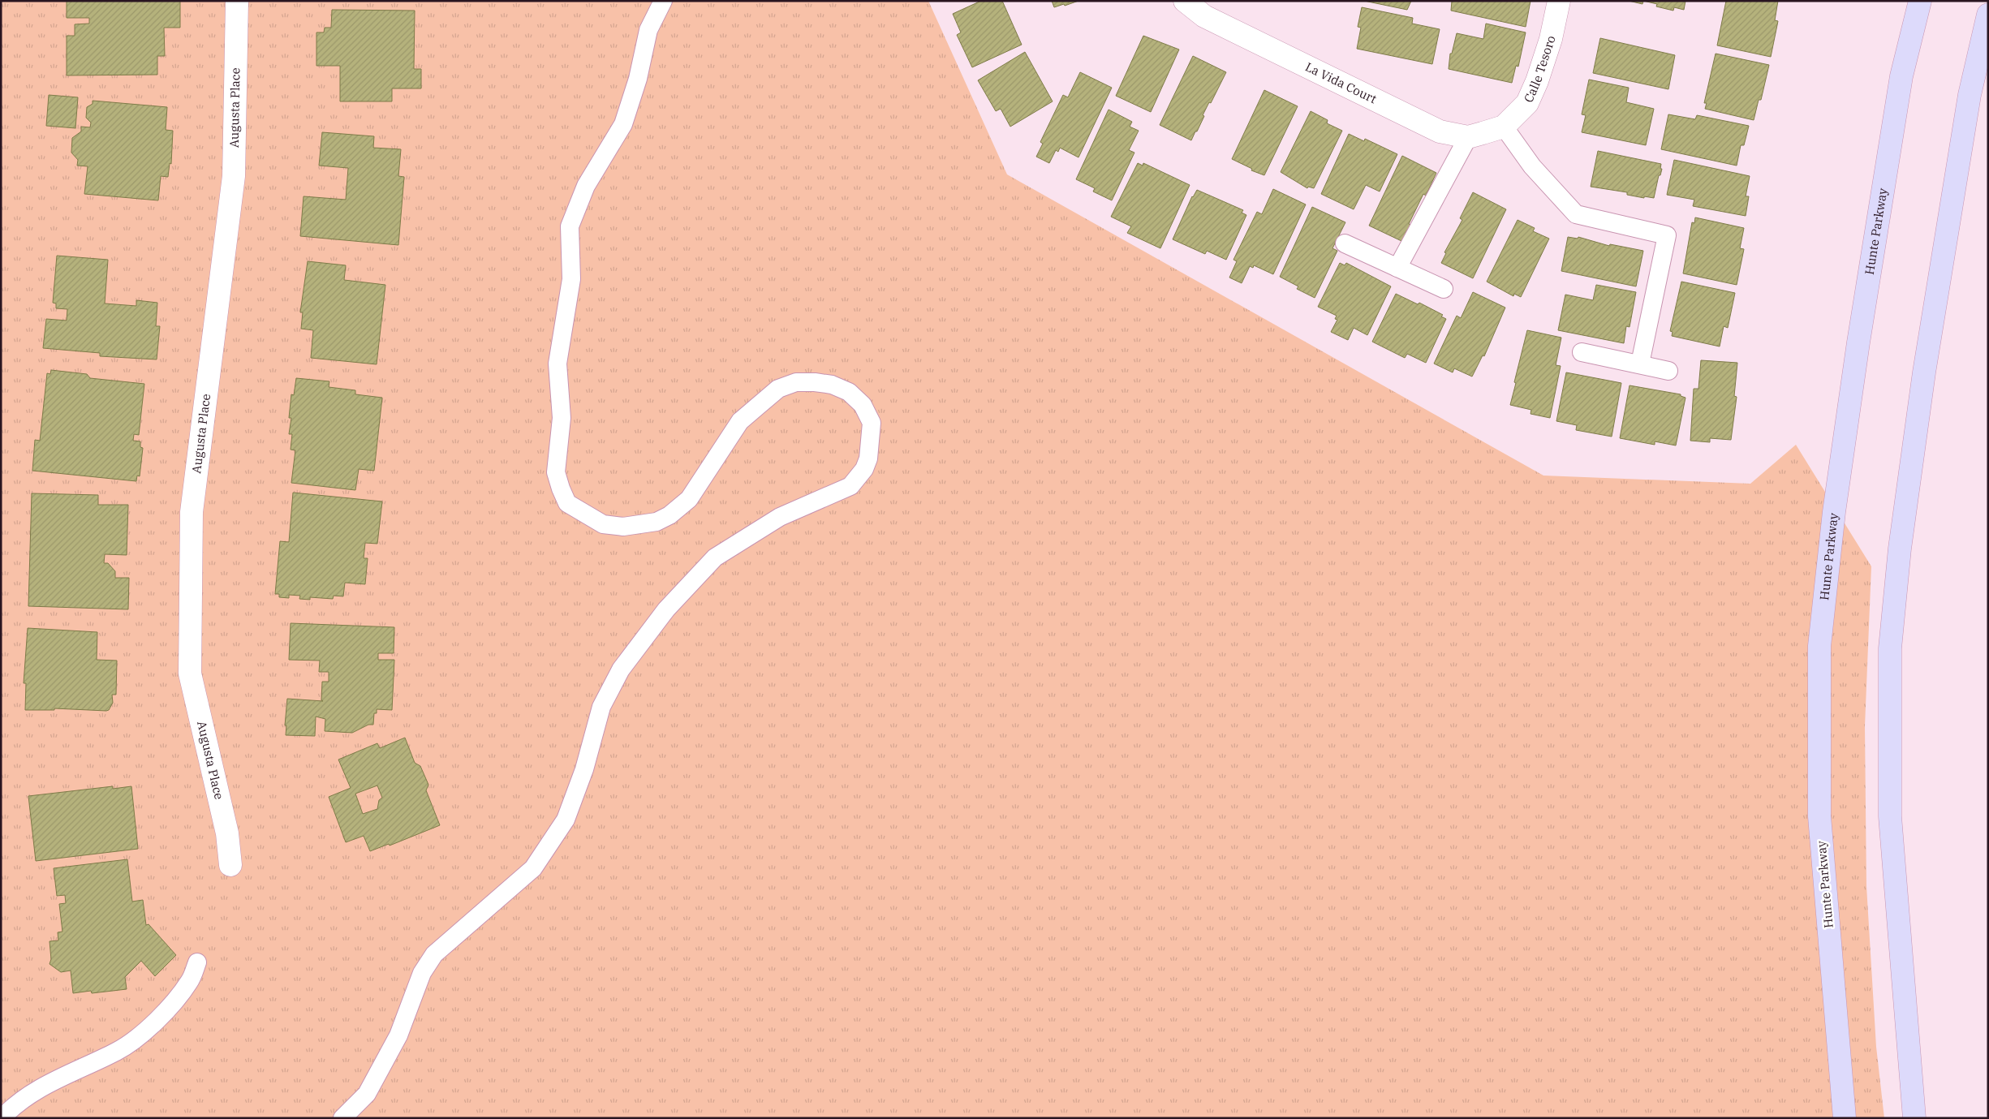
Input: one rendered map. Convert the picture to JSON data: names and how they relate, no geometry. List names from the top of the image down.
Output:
{
  "streets": {
    "main road": ["Hunte Parkway"],
    "street": ["Calle Tesoro", "La Vida Court", "Augusta Place"]
  },
  "crossings": [
    ["Calle Tesoro", "La Vida Court"]
  ]
}
